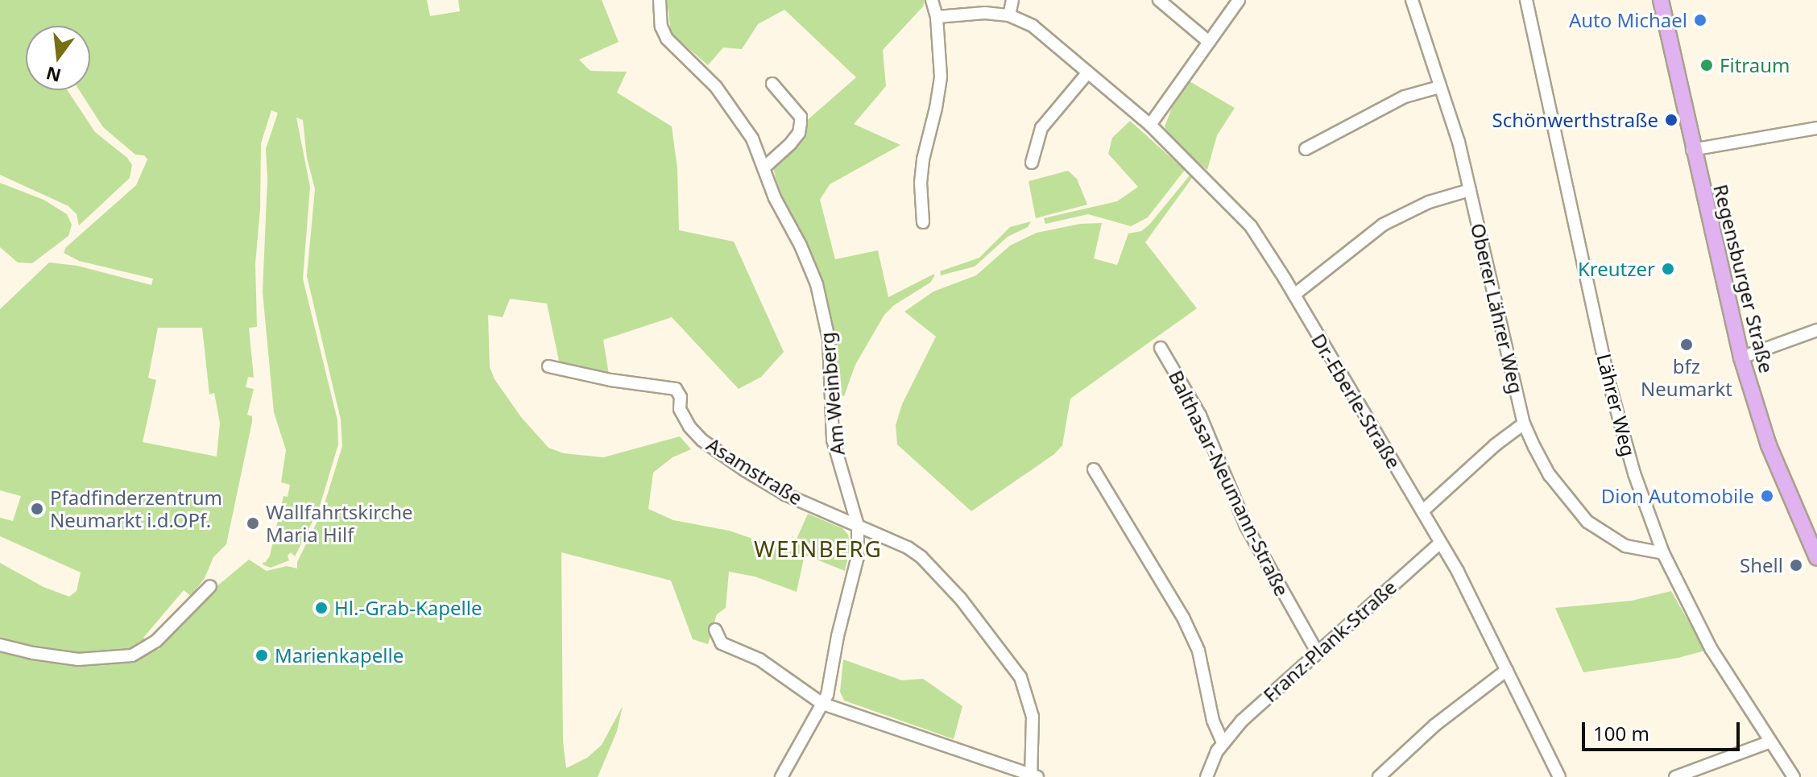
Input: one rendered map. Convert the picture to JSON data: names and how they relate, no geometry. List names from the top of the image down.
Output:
{
  "streets": {
    "main road": ["Regensburger Straße"],
    "street": [
      "Oberer Lährer Weg",
      "Am Weinberg",
      "Dr.-Eberle-Straße",
      "Lährer Weg",
      "Asamstraße",
      "Balthasar-Neumann-Straße",
      "Franz-Plank-Straße"
    ]
  },
  "crossings": [
    ["Oberer Lährer Weg", "Lährer Weg"],
    ["Am Weinberg", "Asamstraße"],
    ["Dr.-Eberle-Straße", "Franz-Plank-Straße"],
    ["Balthasar-Neumann-Straße", "Franz-Plank-Straße"]
  ],
  "districts": ["WEINBERG"],
  "places": [
    "Auto Michael",
    "Fitraum",
    "Schönwerthstraße",
    "Kreutzer",
    "bfz Neumarkt",
    "Dion Automobile",
    "Pfadfinderzentrum Neumarkt i.d.OPf.",
    "Wallfahrtskirche Maria Hilf",
    "Shell",
    "Hl.-Grab-Kapelle",
    "Marienkapelle"
  ],
  "scale_bar": "100 m",
  "north": "bottom"
}
